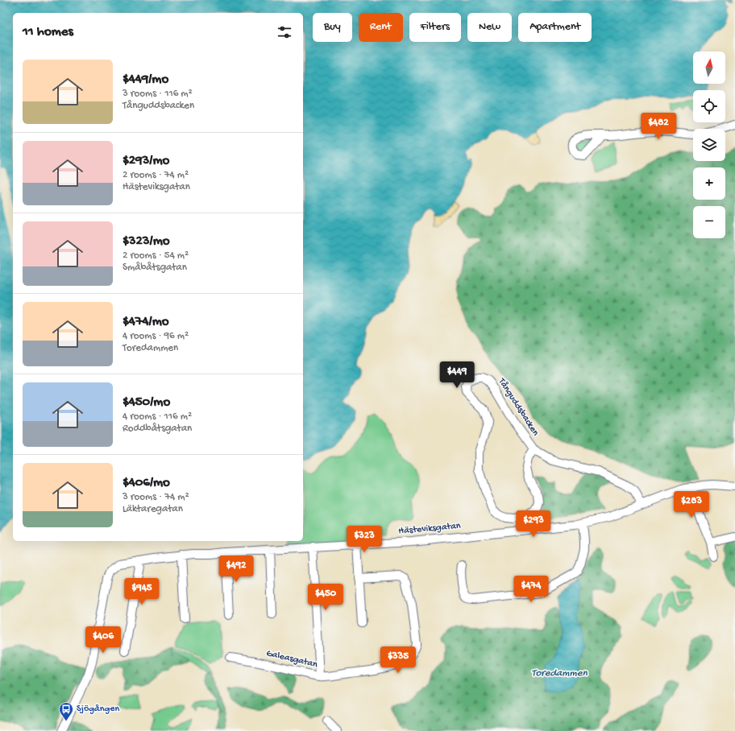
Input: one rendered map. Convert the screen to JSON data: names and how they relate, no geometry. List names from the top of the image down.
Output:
{
  "streets": {
    "street": ["Tånguddsbacken", "Hästeviksgatan", "Galeasgatan"]
  },
  "crossings": [
    ["Tånguddsbacken", "Hästeviksgatan"]
  ],
  "water": ["Toredammen"],
  "places": {
    "bus stop": ["Sjögången"]
  },
  "north": "top",
  "page": {
    "chip": [
      "Buy",
      "Rent",
      "Filters",
      "New",
      "Apartment"
    ],
    "heading": "11 homes",
    "map_buttons": ["+", "−"],
    "list": [
      {
        "name": "$449/mo",
        "note": "3 rooms · 116 m² · Tånguddsbacken"
      },
      {
        "name": "$293/mo",
        "note": "2 rooms · 74 m² · Hästeviksgatan"
      },
      {
        "name": "$323/mo",
        "note": "2 rooms · 54 m² · Småbåtsgatan"
      },
      {
        "name": "$474/mo",
        "note": "4 rooms · 96 m² · Toredammen"
      },
      {
        "name": "$450/mo",
        "note": "4 rooms · 116 m² · Roddbåtsgatan"
      },
      {
        "name": "$406/mo",
        "note": "3 rooms · 74 m² · Läktaregatan"
      }
    ],
    "price": [
      "$482",
      "$449",
      "$283",
      "$293",
      "$323",
      "$492",
      "$474",
      "$945",
      "$450",
      "$406",
      "$335"
    ]
  }
}
